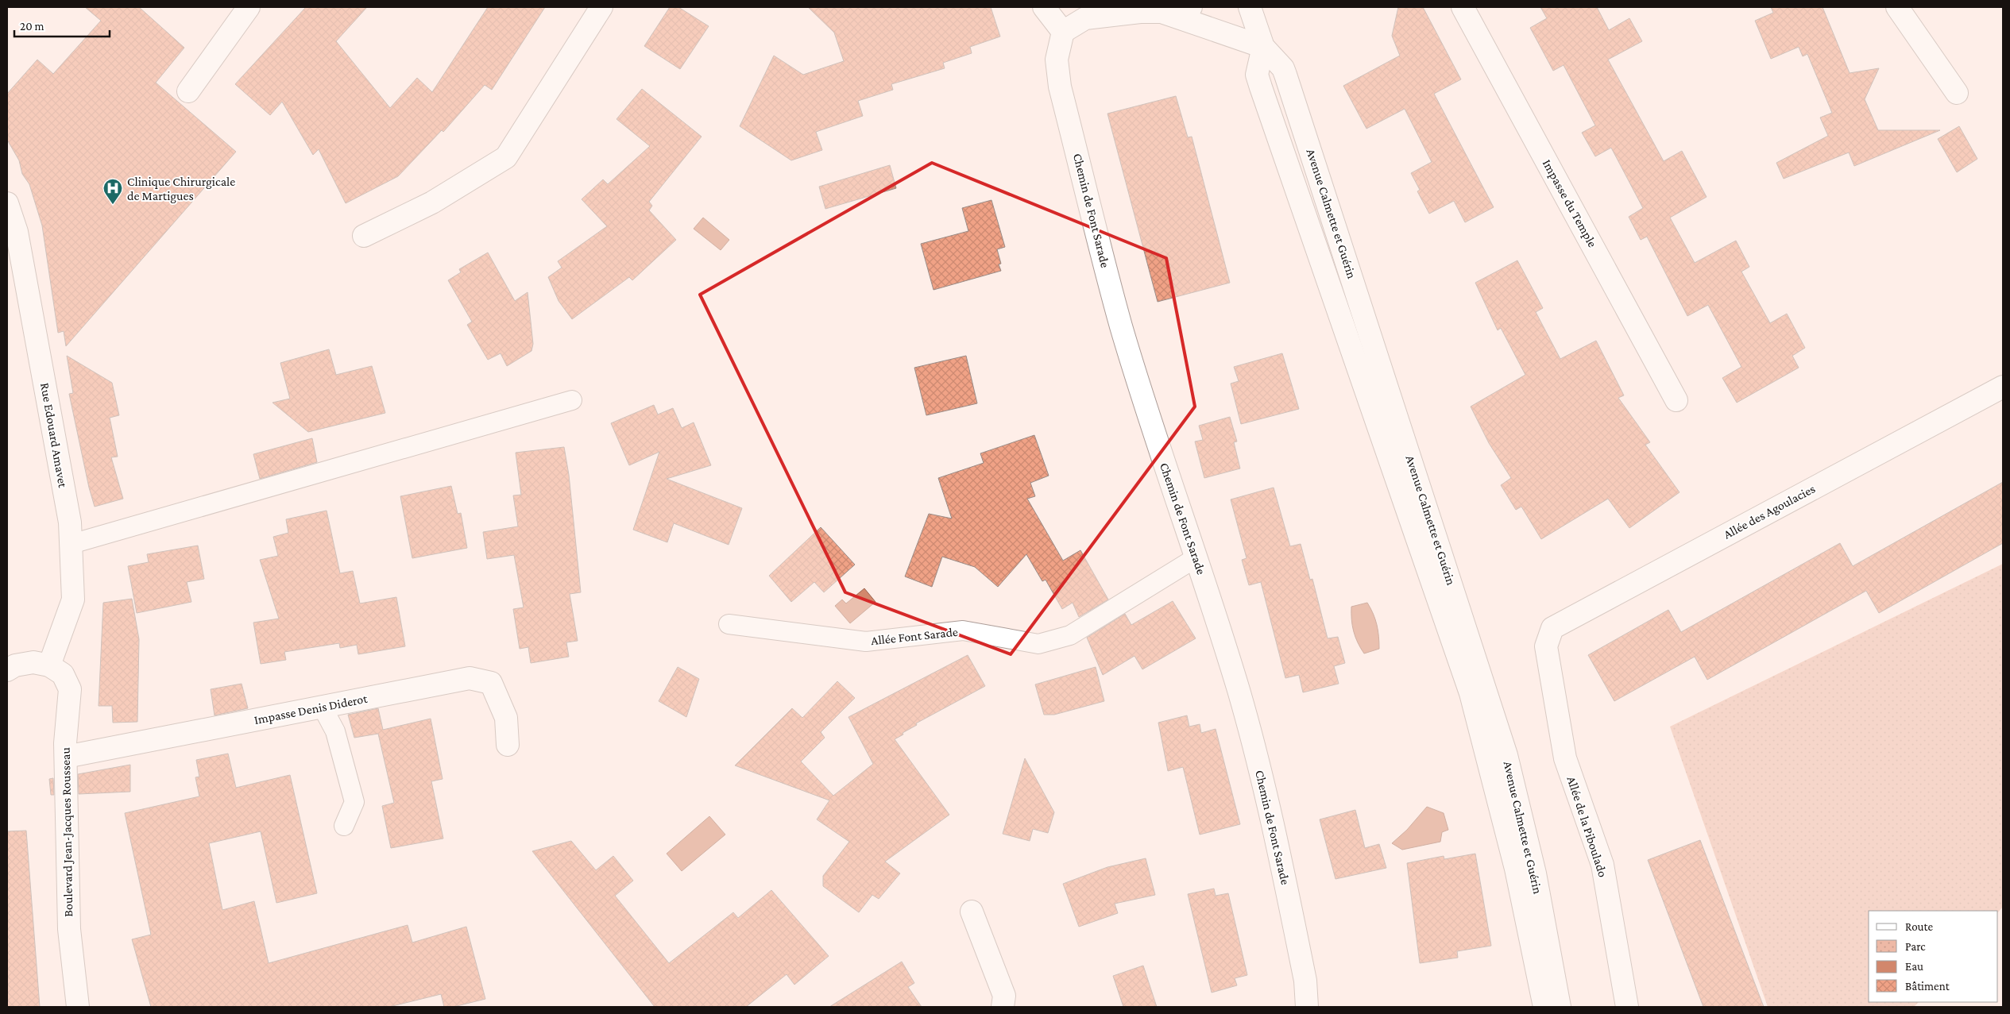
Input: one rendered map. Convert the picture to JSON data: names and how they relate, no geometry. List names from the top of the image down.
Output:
{
  "streets": {
    "street": [
      "Impasse du Temple",
      "Chemin de Font Sarade",
      "Avenue Calmette et Guérin",
      "Rue Edouard Amavet",
      "Allée des Agoulacies",
      "Impasse Denis Diderot",
      "Allée de la Piboulado",
      "Boulevard Jean-Jacques Rousseau"
    ],
    "lane": ["Allée Font Sarade"]
  },
  "crossings": [
    ["Chemin de Font Sarade", "Allée Font Sarade"],
    ["Rue Edouard Amavet", "Boulevard Jean-Jacques Rousseau"],
    ["Allée des Agoulacies", "Allée de la Piboulado"],
    ["Impasse Denis Diderot", "Boulevard Jean-Jacques Rousseau"]
  ],
  "places": {
    "hospital": ["Clinique Chirurgicale de Martigues"]
  },
  "legend": [
    "Route",
    "Parc",
    "Eau",
    "Bâtiment"
  ],
  "scale_bar": "20 m"
}
